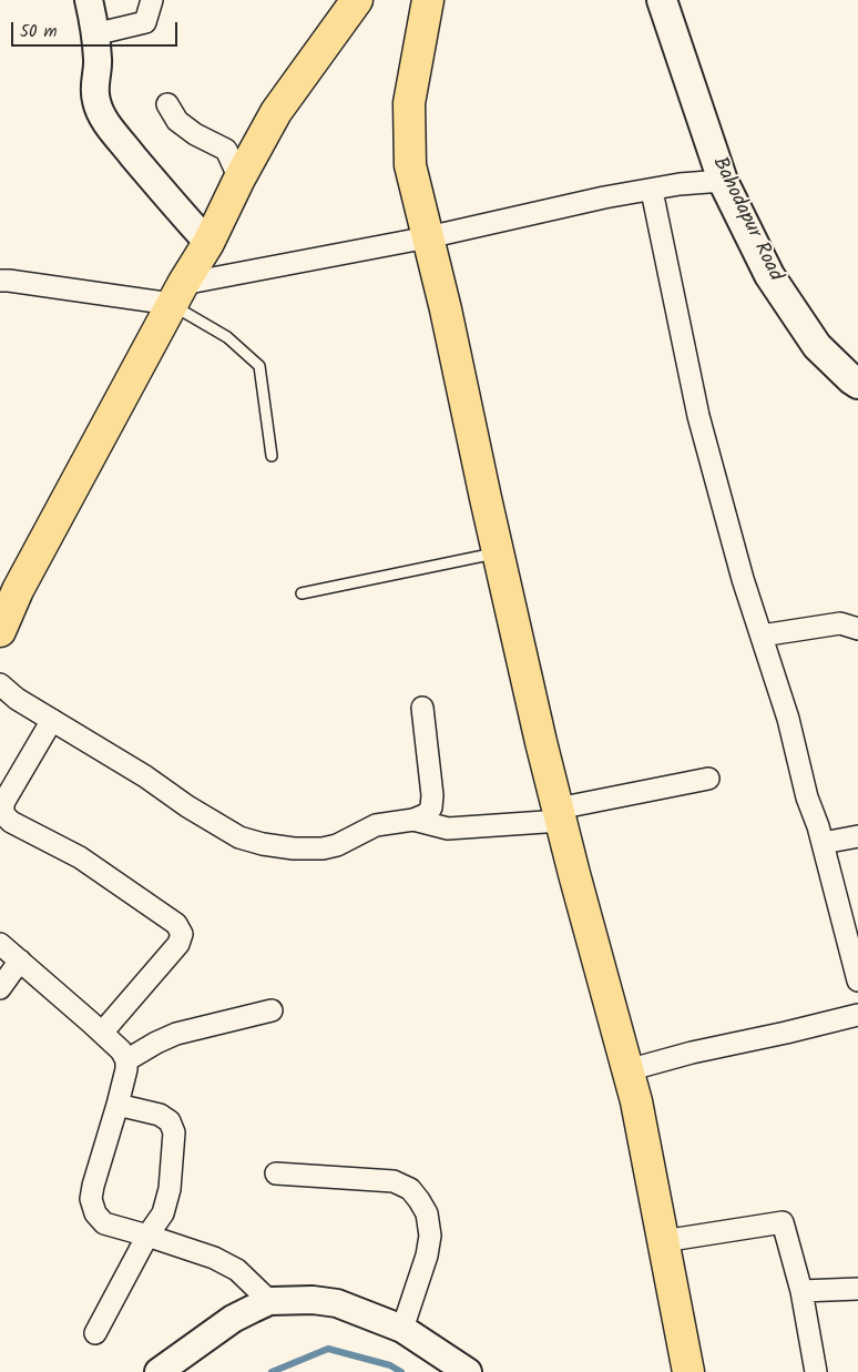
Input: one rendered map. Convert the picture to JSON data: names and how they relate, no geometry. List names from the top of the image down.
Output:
{
  "streets": {
    "main road": ["Bahodapur Road"]
  },
  "scale_bar": "50 m"
}
